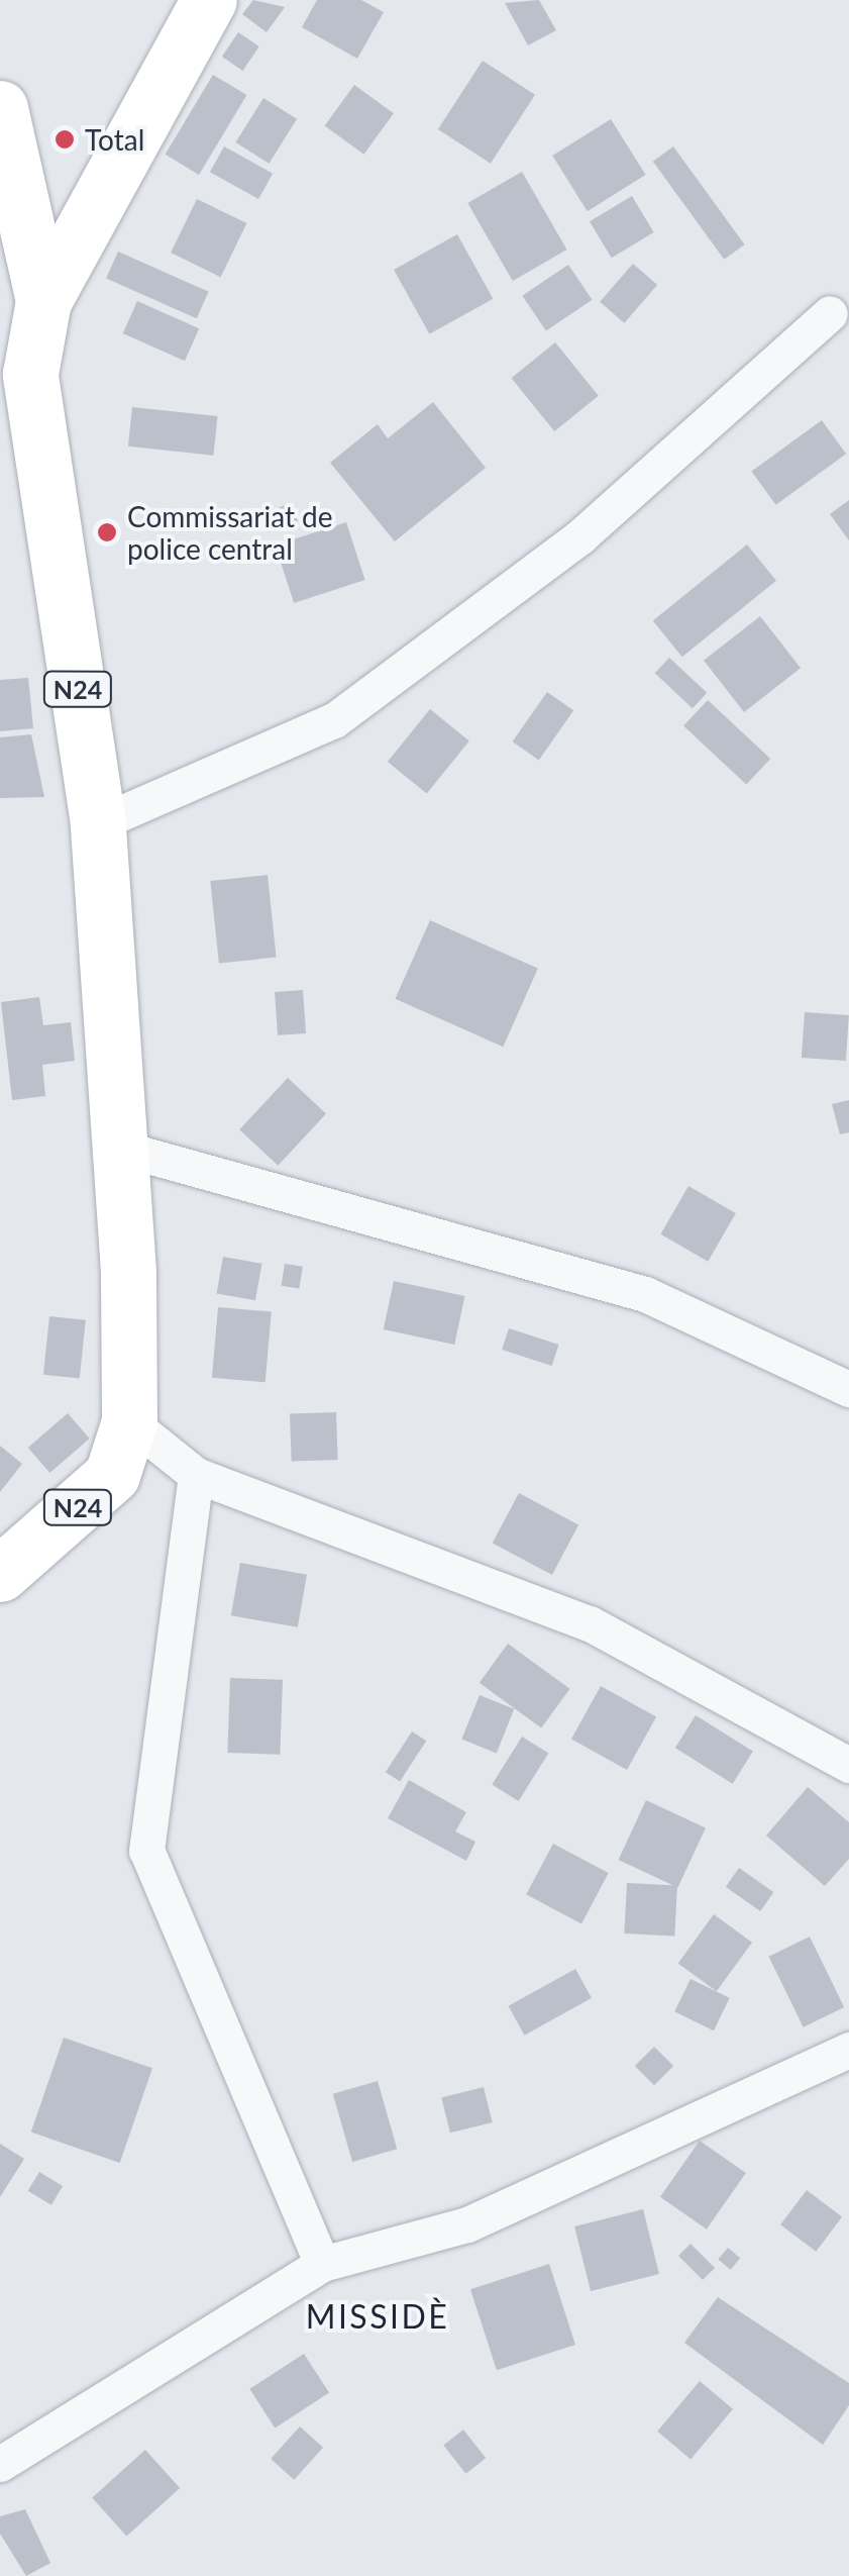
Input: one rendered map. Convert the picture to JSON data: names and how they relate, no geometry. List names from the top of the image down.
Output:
{
  "streets": {
    "main road": ["N24"]
  },
  "districts": ["MISSIDÈ"],
  "places": ["Total", "Commissariat de police central"]
}
